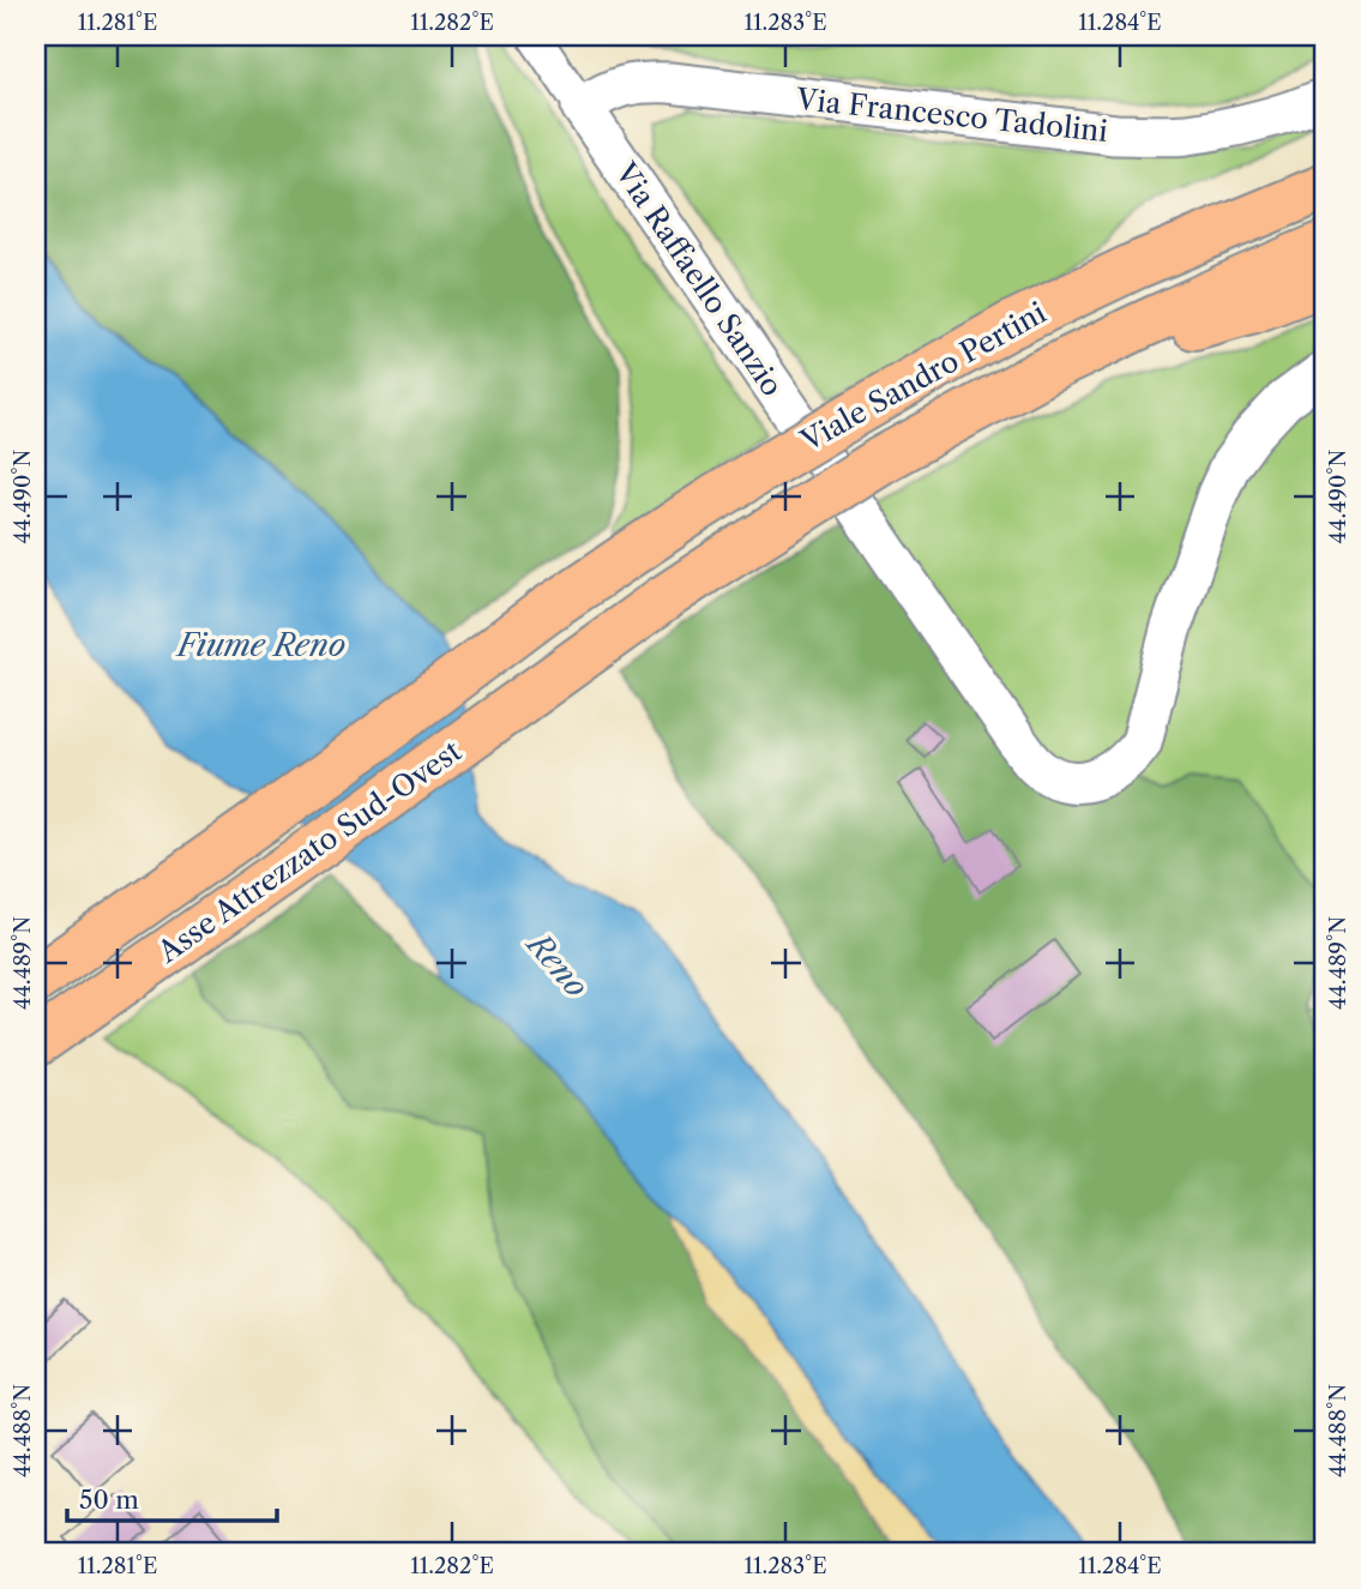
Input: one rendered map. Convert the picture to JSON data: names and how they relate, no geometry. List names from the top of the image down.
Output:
{
  "streets": {
    "highway": ["Viale Sandro Pertini", "Asse Attrezzato Sud-Ovest"],
    "street": ["Via Francesco Tadolini", "Via Raffaello Sanzio"]
  },
  "crossings": [
    ["Via Francesco Tadolini", "Via Raffaello Sanzio"],
    ["Viale Sandro Pertini", "Asse Attrezzato Sud-Ovest"]
  ],
  "water": ["Fiume Reno", "Reno"],
  "scale_bar": "50 m",
  "coordinates": [
    "11.281°E",
    "11.282°E",
    "11.283°E",
    "11.284°E",
    "44.490°N",
    "44.489°N",
    "44.488°N"
  ]
}
